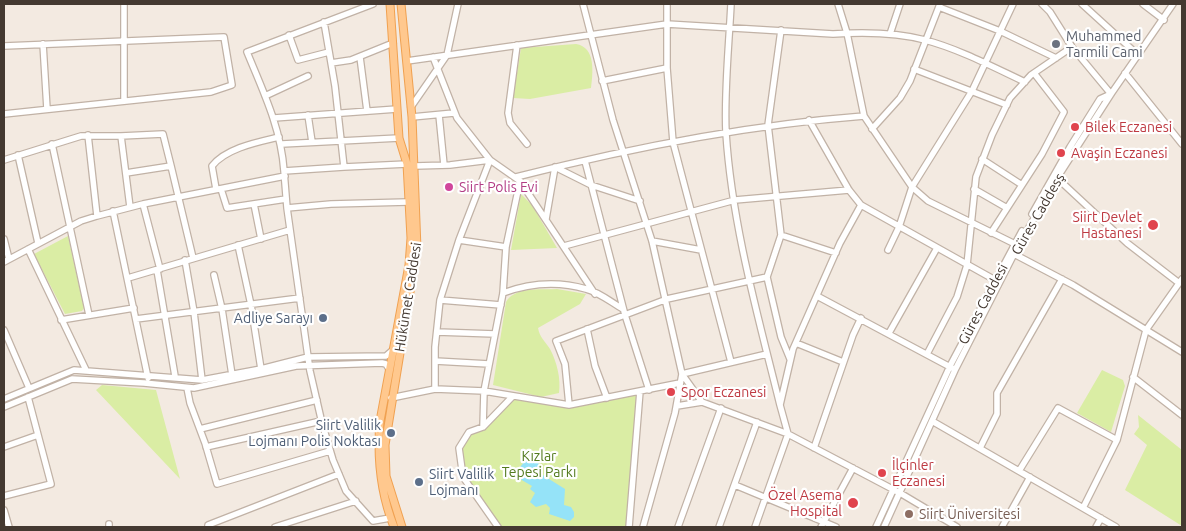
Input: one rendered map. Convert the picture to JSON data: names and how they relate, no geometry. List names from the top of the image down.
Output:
{
  "streets": {
    "main road": ["Hükümet Caddesi"],
    "street": ["Güres Caddesş", "Güres Caddesi"]
  },
  "crossings": [
    ["Güres Caddesş", "Güres Caddesi"]
  ],
  "parks": ["Kızlar Tepesi Parkı"],
  "places": [
    "Muhammed Tarmili Cami",
    "Bilek Eczanesi",
    "Avaşin Eczanesi",
    "Siirt Polis Evi",
    "Siirt Devlet Hastanesi",
    "Adliye Sarayı",
    "Spor Eczanesi",
    "Siirt Valilik Lojmanı Polis Noktası",
    "İlçinler Eczanesi",
    "Siirt Valilik Lojmanı",
    "Özel Asema Hospital",
    "Siirt Üniversitesi"
  ]
}
